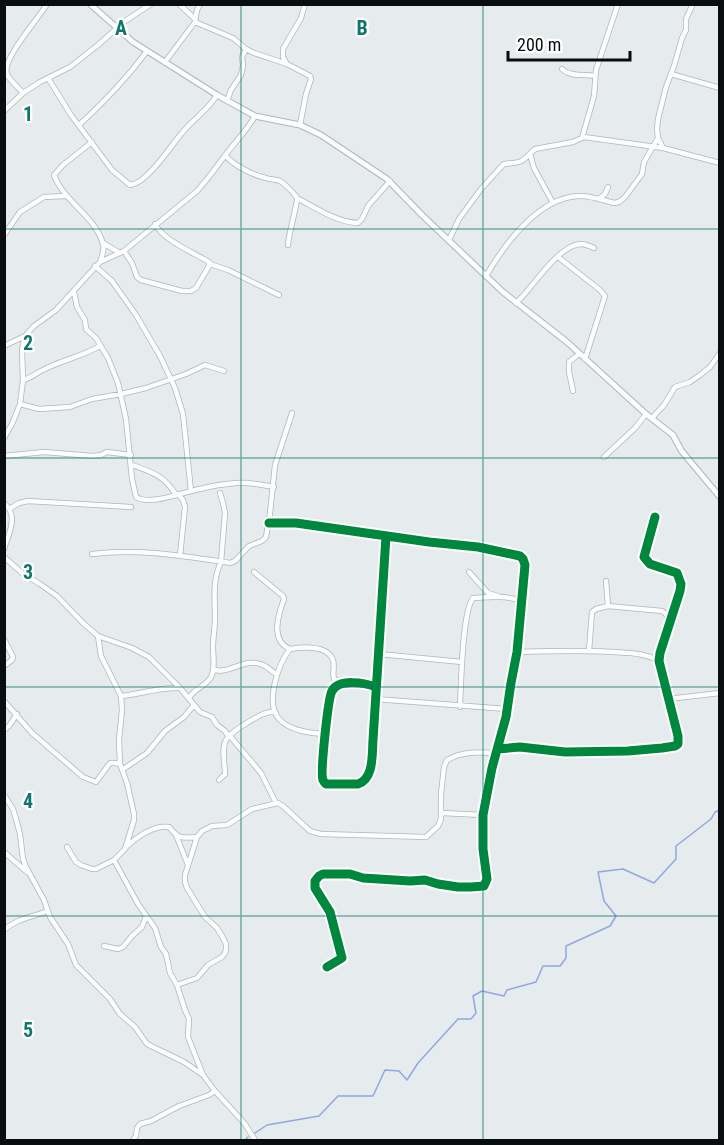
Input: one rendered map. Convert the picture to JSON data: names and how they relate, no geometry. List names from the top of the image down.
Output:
{
  "scale_bar": "200 m",
  "grid": {
    "columns": ["A", "B"],
    "rows": [
      "1",
      "2",
      "3",
      "4",
      "5"
    ]
  }
}
